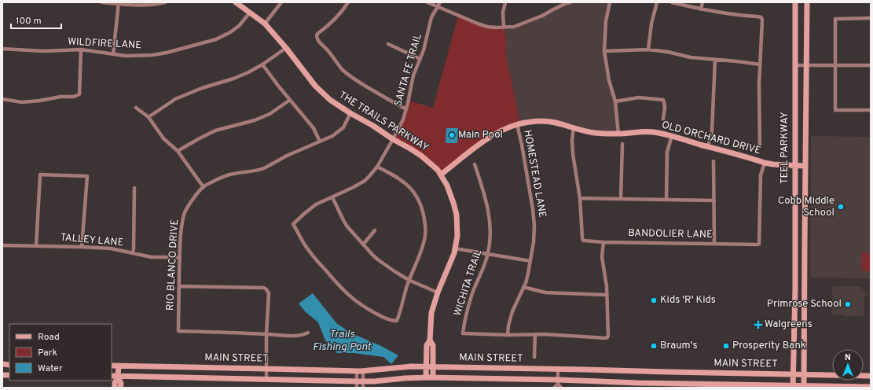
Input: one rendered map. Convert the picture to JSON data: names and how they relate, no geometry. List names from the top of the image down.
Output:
{
  "streets": {
    "main road": [
      "THE TRAILS PARKWAY",
      "OLD ORCHARD DRIVE",
      "TEEL PARKWAY",
      "MAIN STREET"
    ],
    "street": [
      "WILDFIRE LANE",
      "SANTA FE TRAIL",
      "HOMESTEAD LANE",
      "BANDOLIER LANE",
      "TALLEY LANE",
      "RIO BLANCO DRIVE",
      "WICHITA TRAIL"
    ]
  },
  "crossings": [
    ["WILDFIRE LANE", "THE TRAILS PARKWAY"],
    ["SANTA FE TRAIL", "THE TRAILS PARKWAY"],
    ["THE TRAILS PARKWAY", "OLD ORCHARD DRIVE"],
    ["THE TRAILS PARKWAY", "RIO BLANCO DRIVE"],
    ["THE TRAILS PARKWAY", "MAIN STREET"],
    ["OLD ORCHARD DRIVE", "TEEL PARKWAY"],
    ["OLD ORCHARD DRIVE", "HOMESTEAD LANE"],
    ["OLD ORCHARD DRIVE", "BANDOLIER LANE"],
    ["TEEL PARKWAY", "MAIN STREET"],
    ["HOMESTEAD LANE", "WICHITA TRAIL"],
    ["TALLEY LANE", "RIO BLANCO DRIVE"]
  ],
  "water": ["Trails Fishing Pont"],
  "places": {
    "other": [
      "Main Pool",
      "Cobb Middle School",
      "Kids 'R' Kids",
      "Primrose School",
      "Braum's",
      "Prosperity Bank"
    ],
    "health": ["Walgreens"]
  },
  "legend": ["Road", "Park", "Water"],
  "scale_bar": "100 m",
  "north": "top"
}
